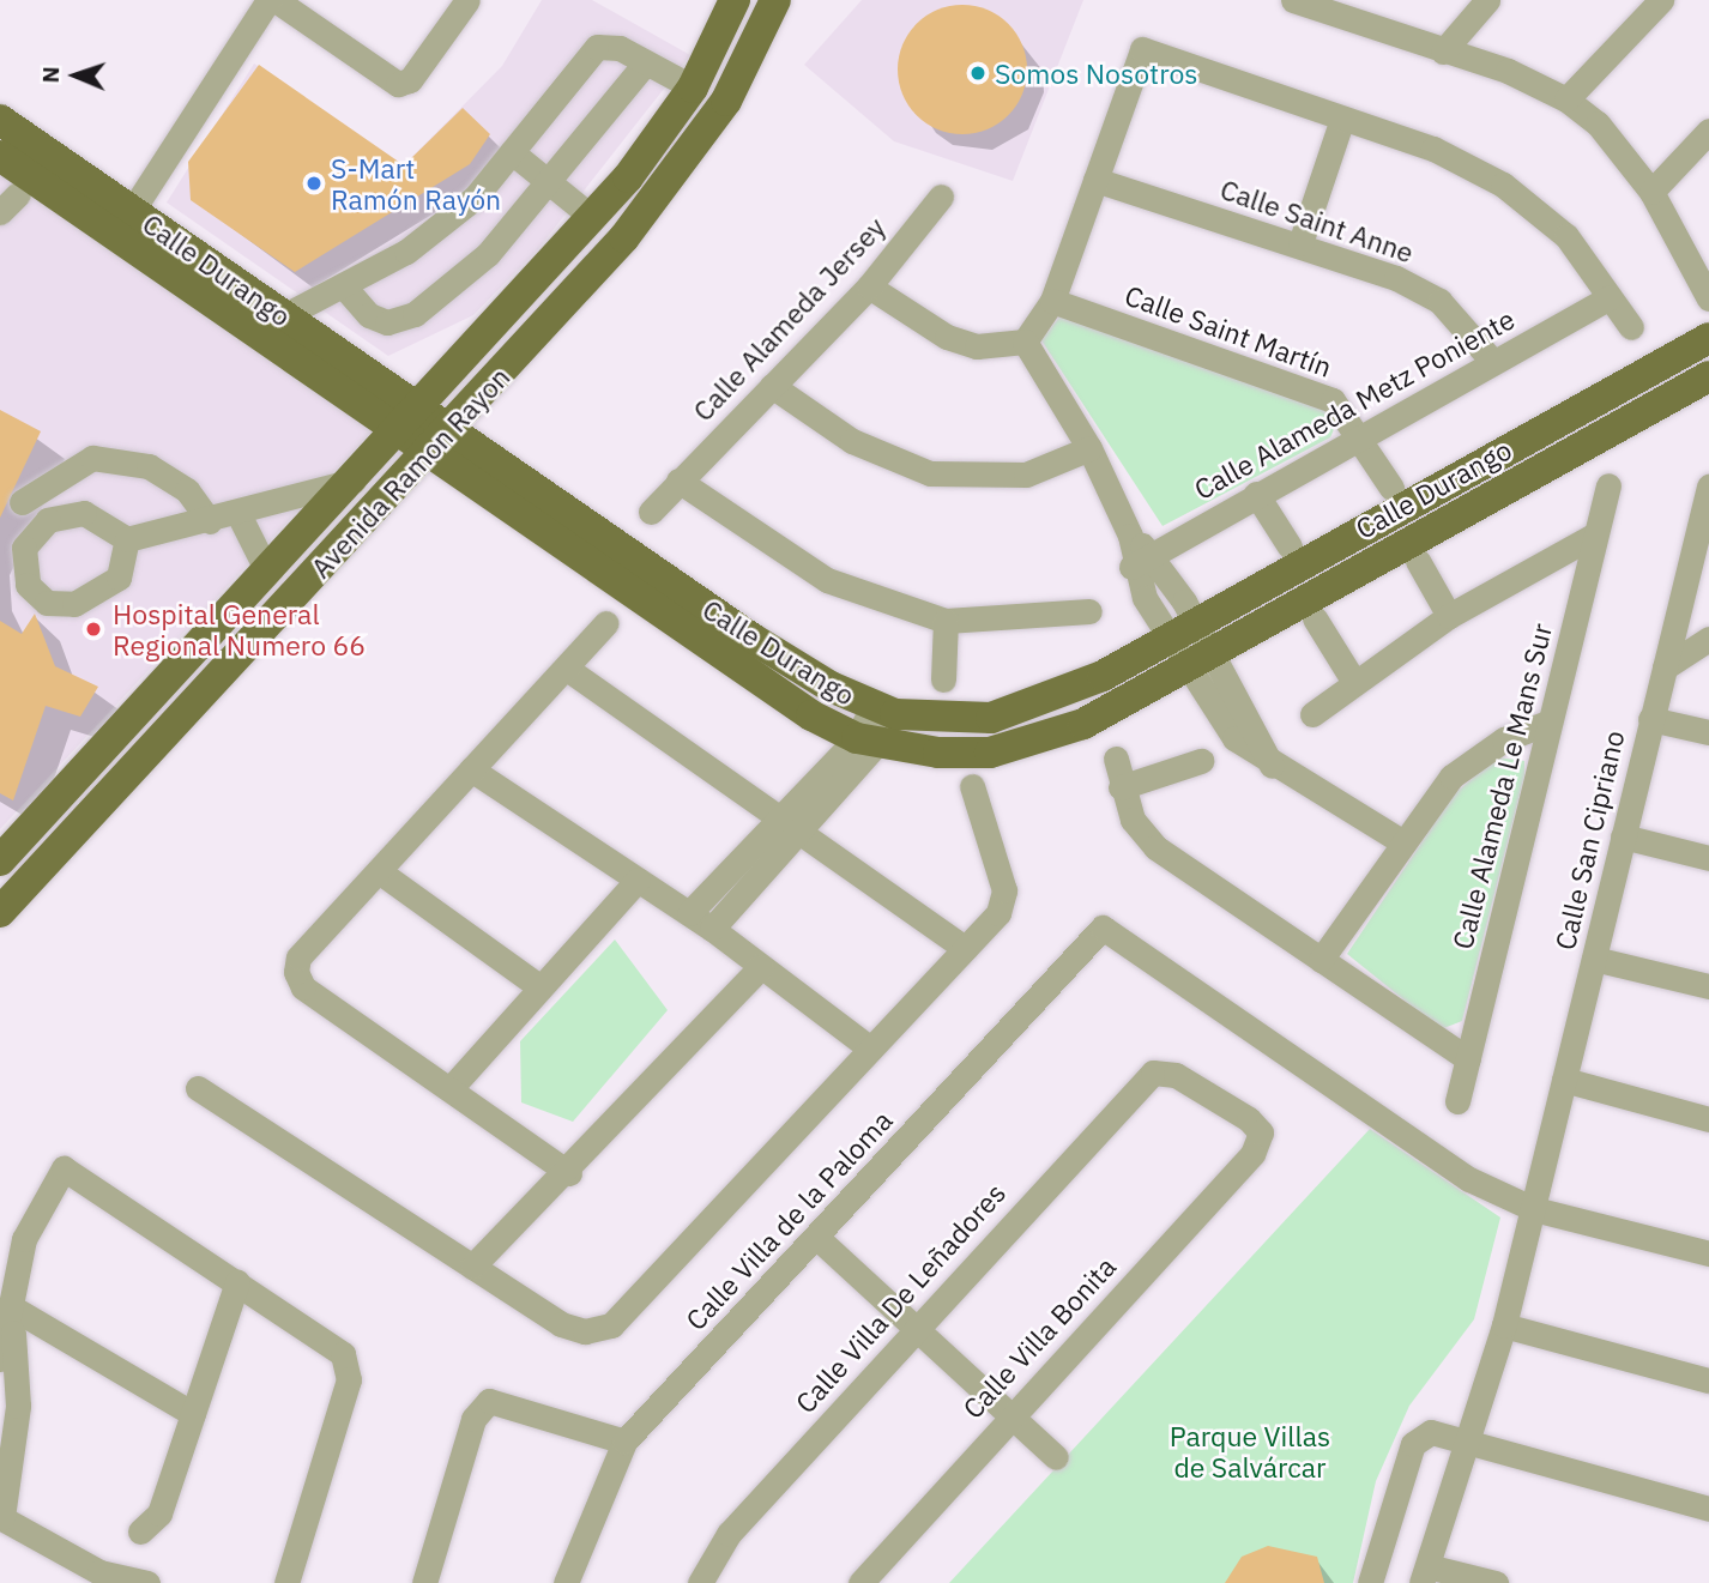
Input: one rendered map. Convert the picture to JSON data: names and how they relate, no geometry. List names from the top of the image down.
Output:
{
  "streets": {
    "main road": ["Calle Durango", "Avenida Ramon Rayon"],
    "street": [
      "Calle Saint Anne",
      "Calle Alameda Jersey",
      "Calle Saint Martín",
      "Calle Alameda Metz Poniente",
      "Calle Alameda Le Mans Sur",
      "Calle San Cipriano",
      "Calle Villa de la Paloma",
      "Calle Villa De Leñadores",
      "Calle Villa Bonita"
    ]
  },
  "crossings": [
    ["Calle Saint Anne", "Calle Alameda Metz Poniente"],
    ["Calle Durango", "Avenida Ramon Rayon"],
    ["Calle Saint Martín", "Calle Alameda Metz Poniente"],
    ["Calle San Cipriano", "Calle Villa de la Paloma"],
    ["Calle Villa De Leñadores", "Calle Villa Bonita"]
  ],
  "parks": ["Parque Villas de Salvárcar"],
  "places": ["Somos Nosotros", "S-Mart Ramón Rayón", "Hospital General Regional Numero 66"],
  "north": "left"
}
